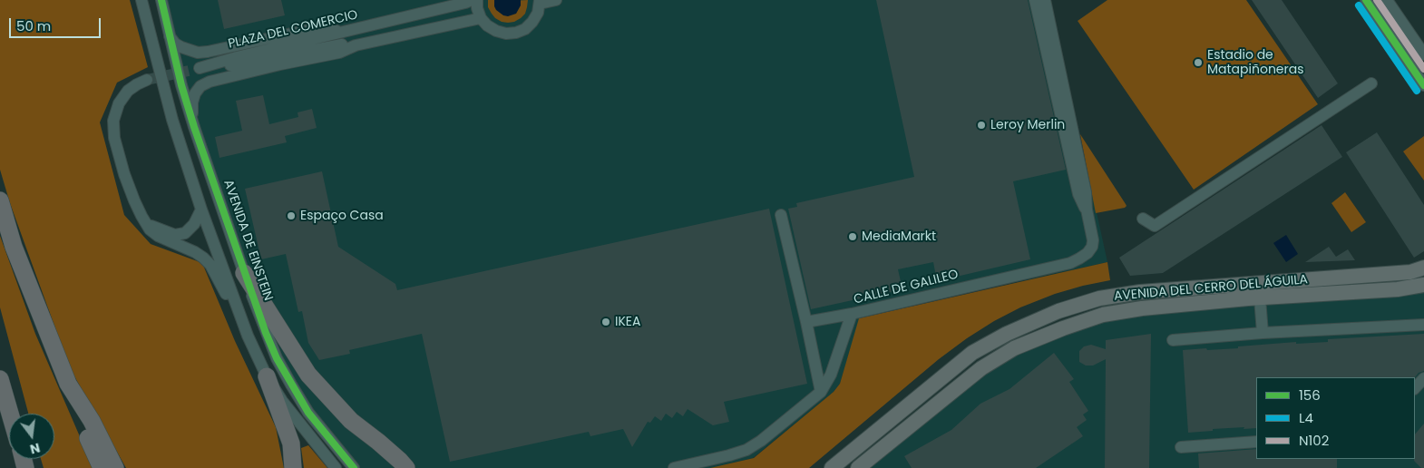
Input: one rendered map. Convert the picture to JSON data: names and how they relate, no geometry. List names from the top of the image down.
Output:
{
  "streets": {
    "main road": ["AVENIDA DEL CERRO DEL ÁGUILA"],
    "street": ["PLAZA DEL COMERCIO", "AVENIDA DE EINSTEIN", "CALLE DE GALILEO"]
  },
  "places": [
    "Estadio de Matapiñoneras",
    "Leroy Merlin",
    "Espaço Casa",
    "MediaMarkt",
    "IKEA"
  ],
  "lines": ["transit line 156", "transit line N102", "transit line L4"],
  "legend": ["156", "L4", "N102"],
  "scale_bar": "50 m",
  "north": "bottom"
}
